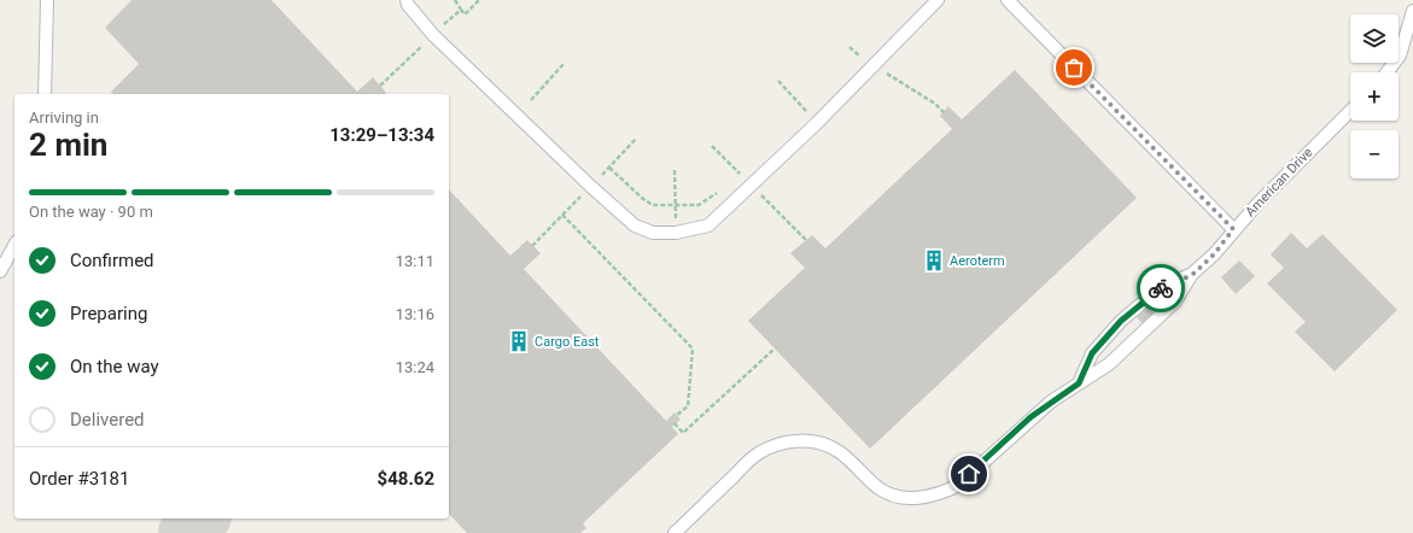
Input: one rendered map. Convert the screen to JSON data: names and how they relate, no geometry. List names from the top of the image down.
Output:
{
  "streets": {
    "lane": ["American Drive"]
  },
  "places": {
    "building": ["Aeroterm", "Cargo East"]
  },
  "page": {
    "map_buttons": ["+", "−"],
    "heading": ["2 min", "Arriving in", "13:29–13:34"],
    "panel": ["Order #3181", "$48.62"],
    "bar": "On the way · 90 m",
    "list": [
      ["Confirmed", "13:11"],
      ["Preparing", "13:16"],
      ["On the way", "13:24"],
      "Delivered"
    ]
  }
}
